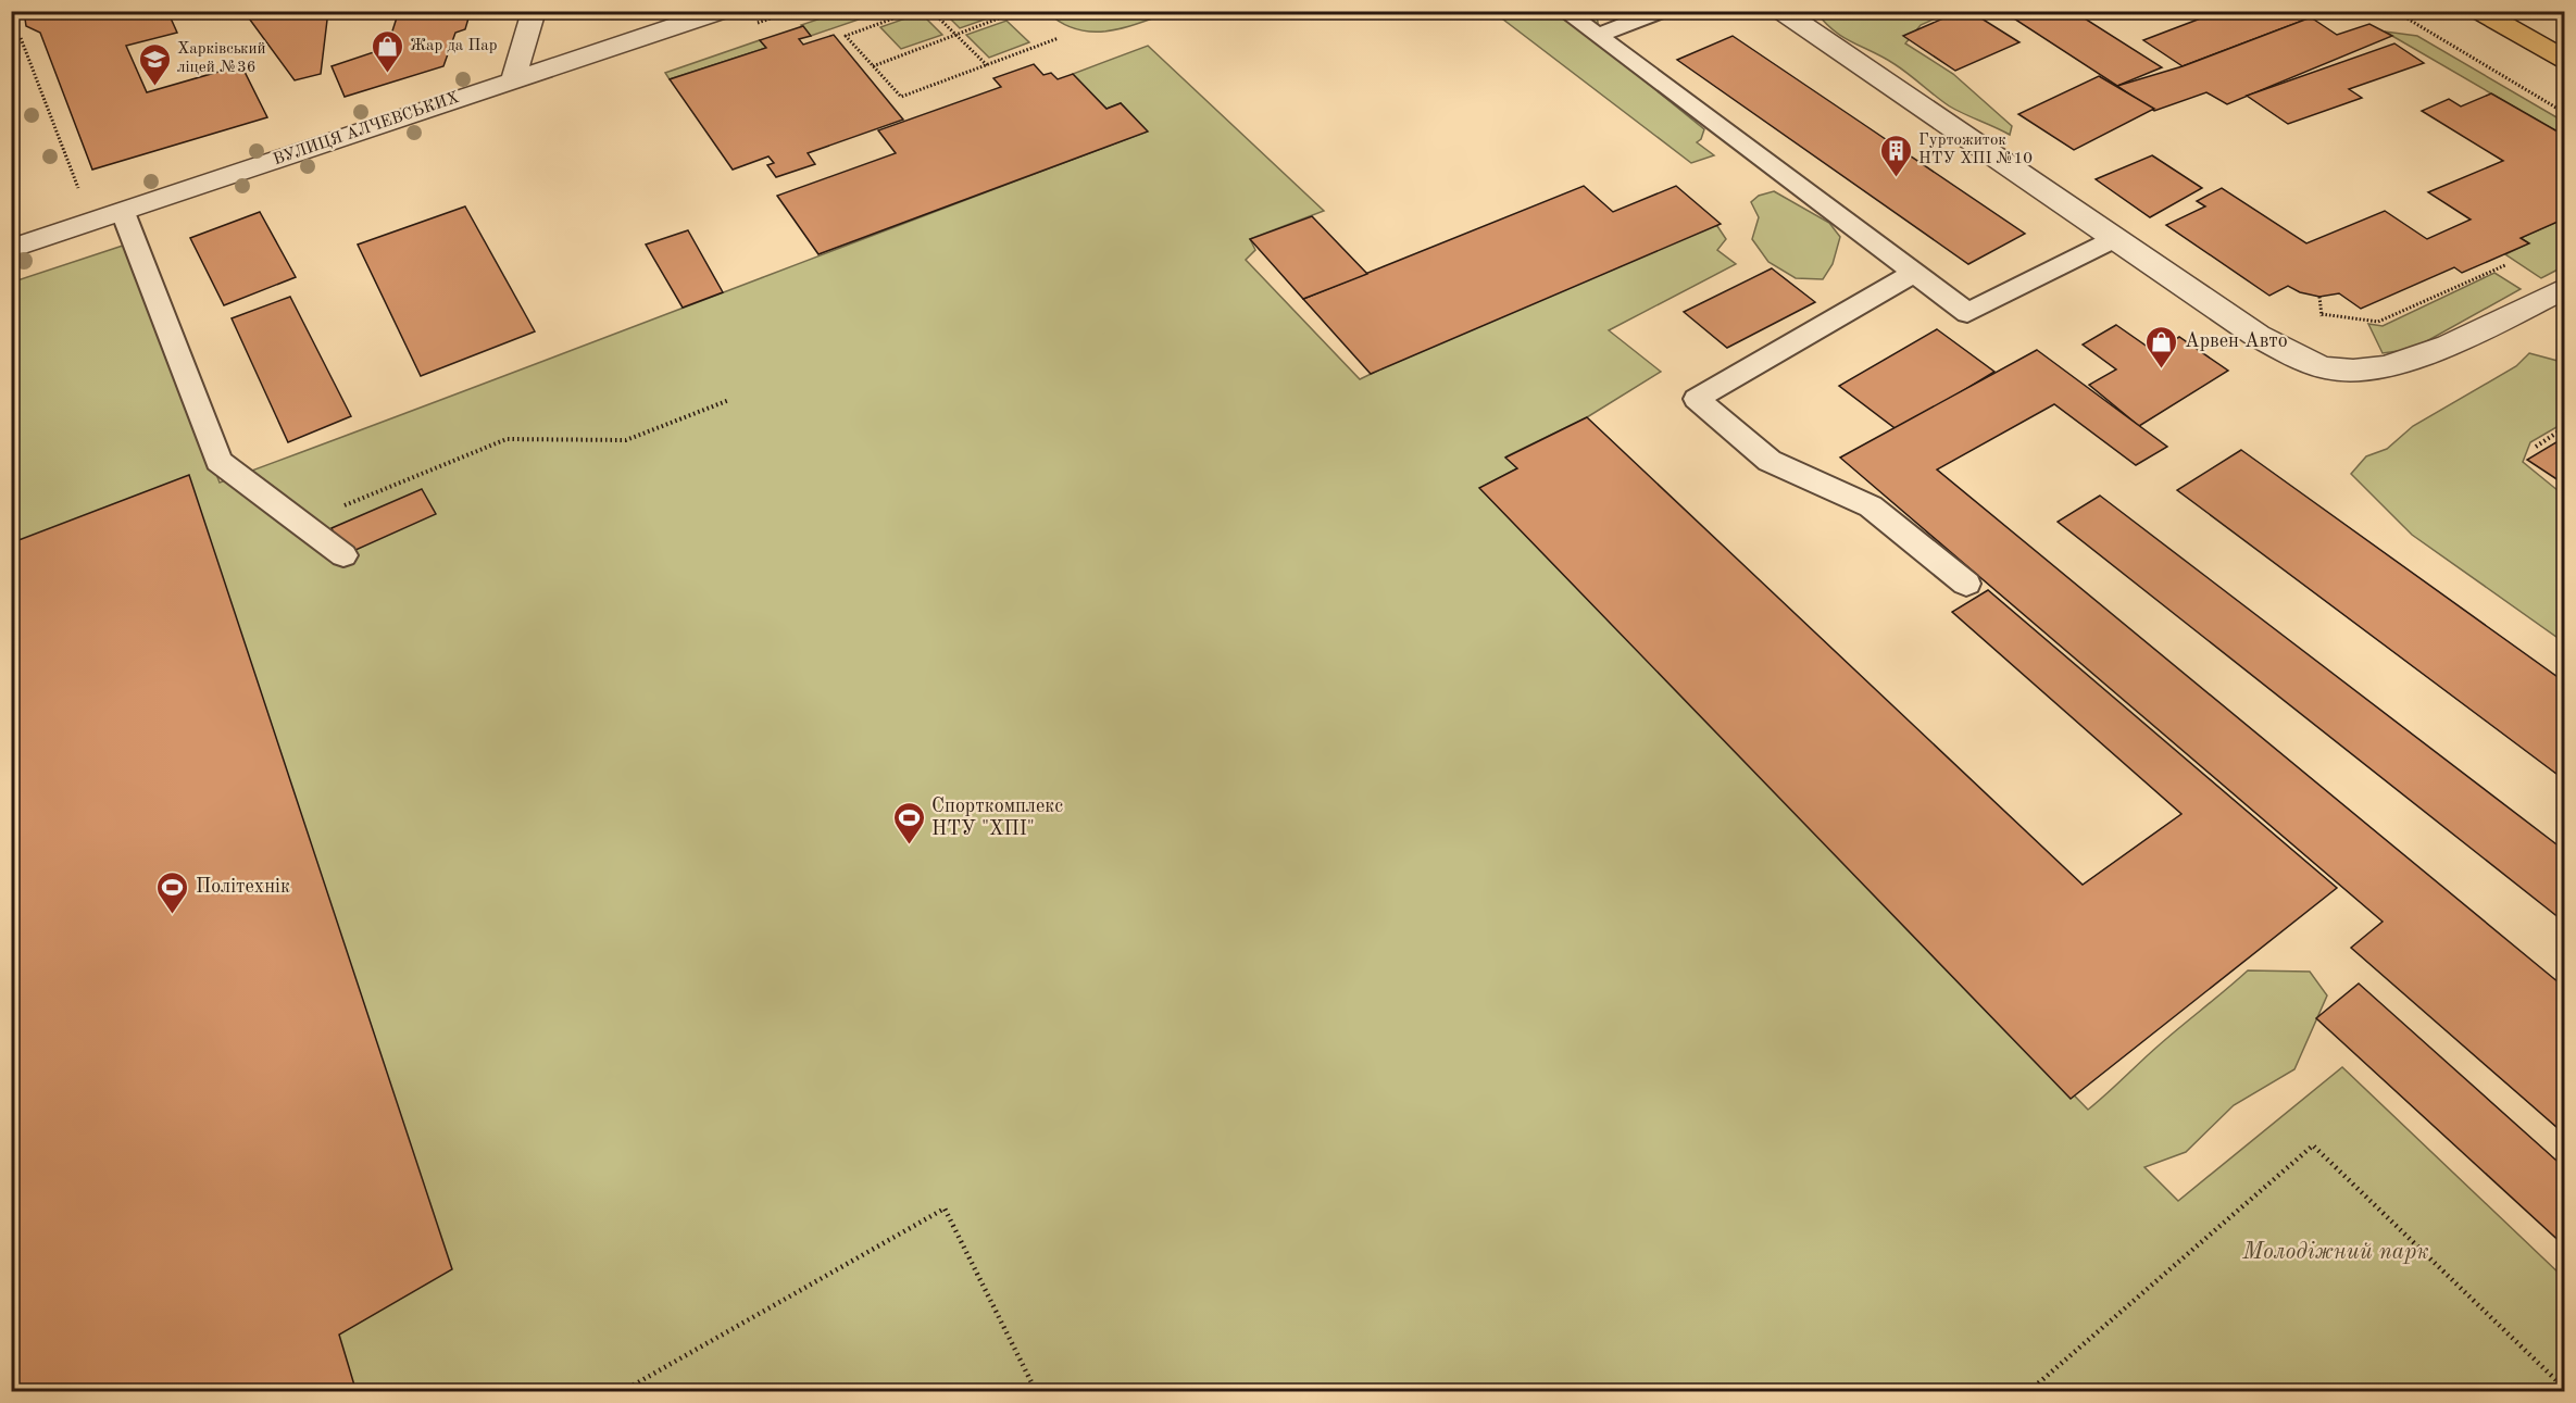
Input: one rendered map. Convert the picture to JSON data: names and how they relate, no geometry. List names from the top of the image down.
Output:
{
  "streets": {
    "street": ["ВУЛИЦЯ АЛЧЕВСЬКИХ"]
  },
  "parks": ["Молодіжний парк"],
  "places": {
    "shop": ["Жар да Пар", "Арвен Авто"],
    "school or university": ["Харківський ліцей №36"],
    "building": ["Гуртожиток НТУ ХПІ №10"],
    "sports": ["Спорткомплекс НТУ \"ХПІ\"", "Політехнік"]
  }
}
